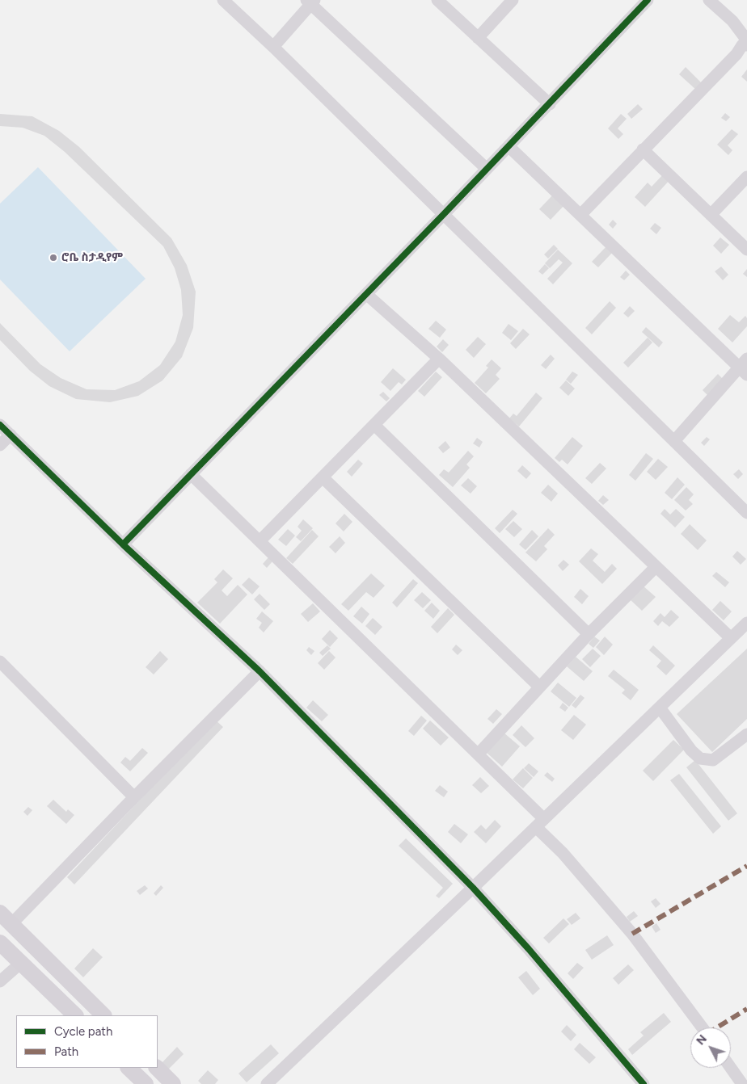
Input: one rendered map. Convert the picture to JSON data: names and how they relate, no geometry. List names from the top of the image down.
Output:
{
  "places": ["ሮቤ ስታዲየም"],
  "legend": ["Cycle path", "Path"],
  "north": "top left"
}
